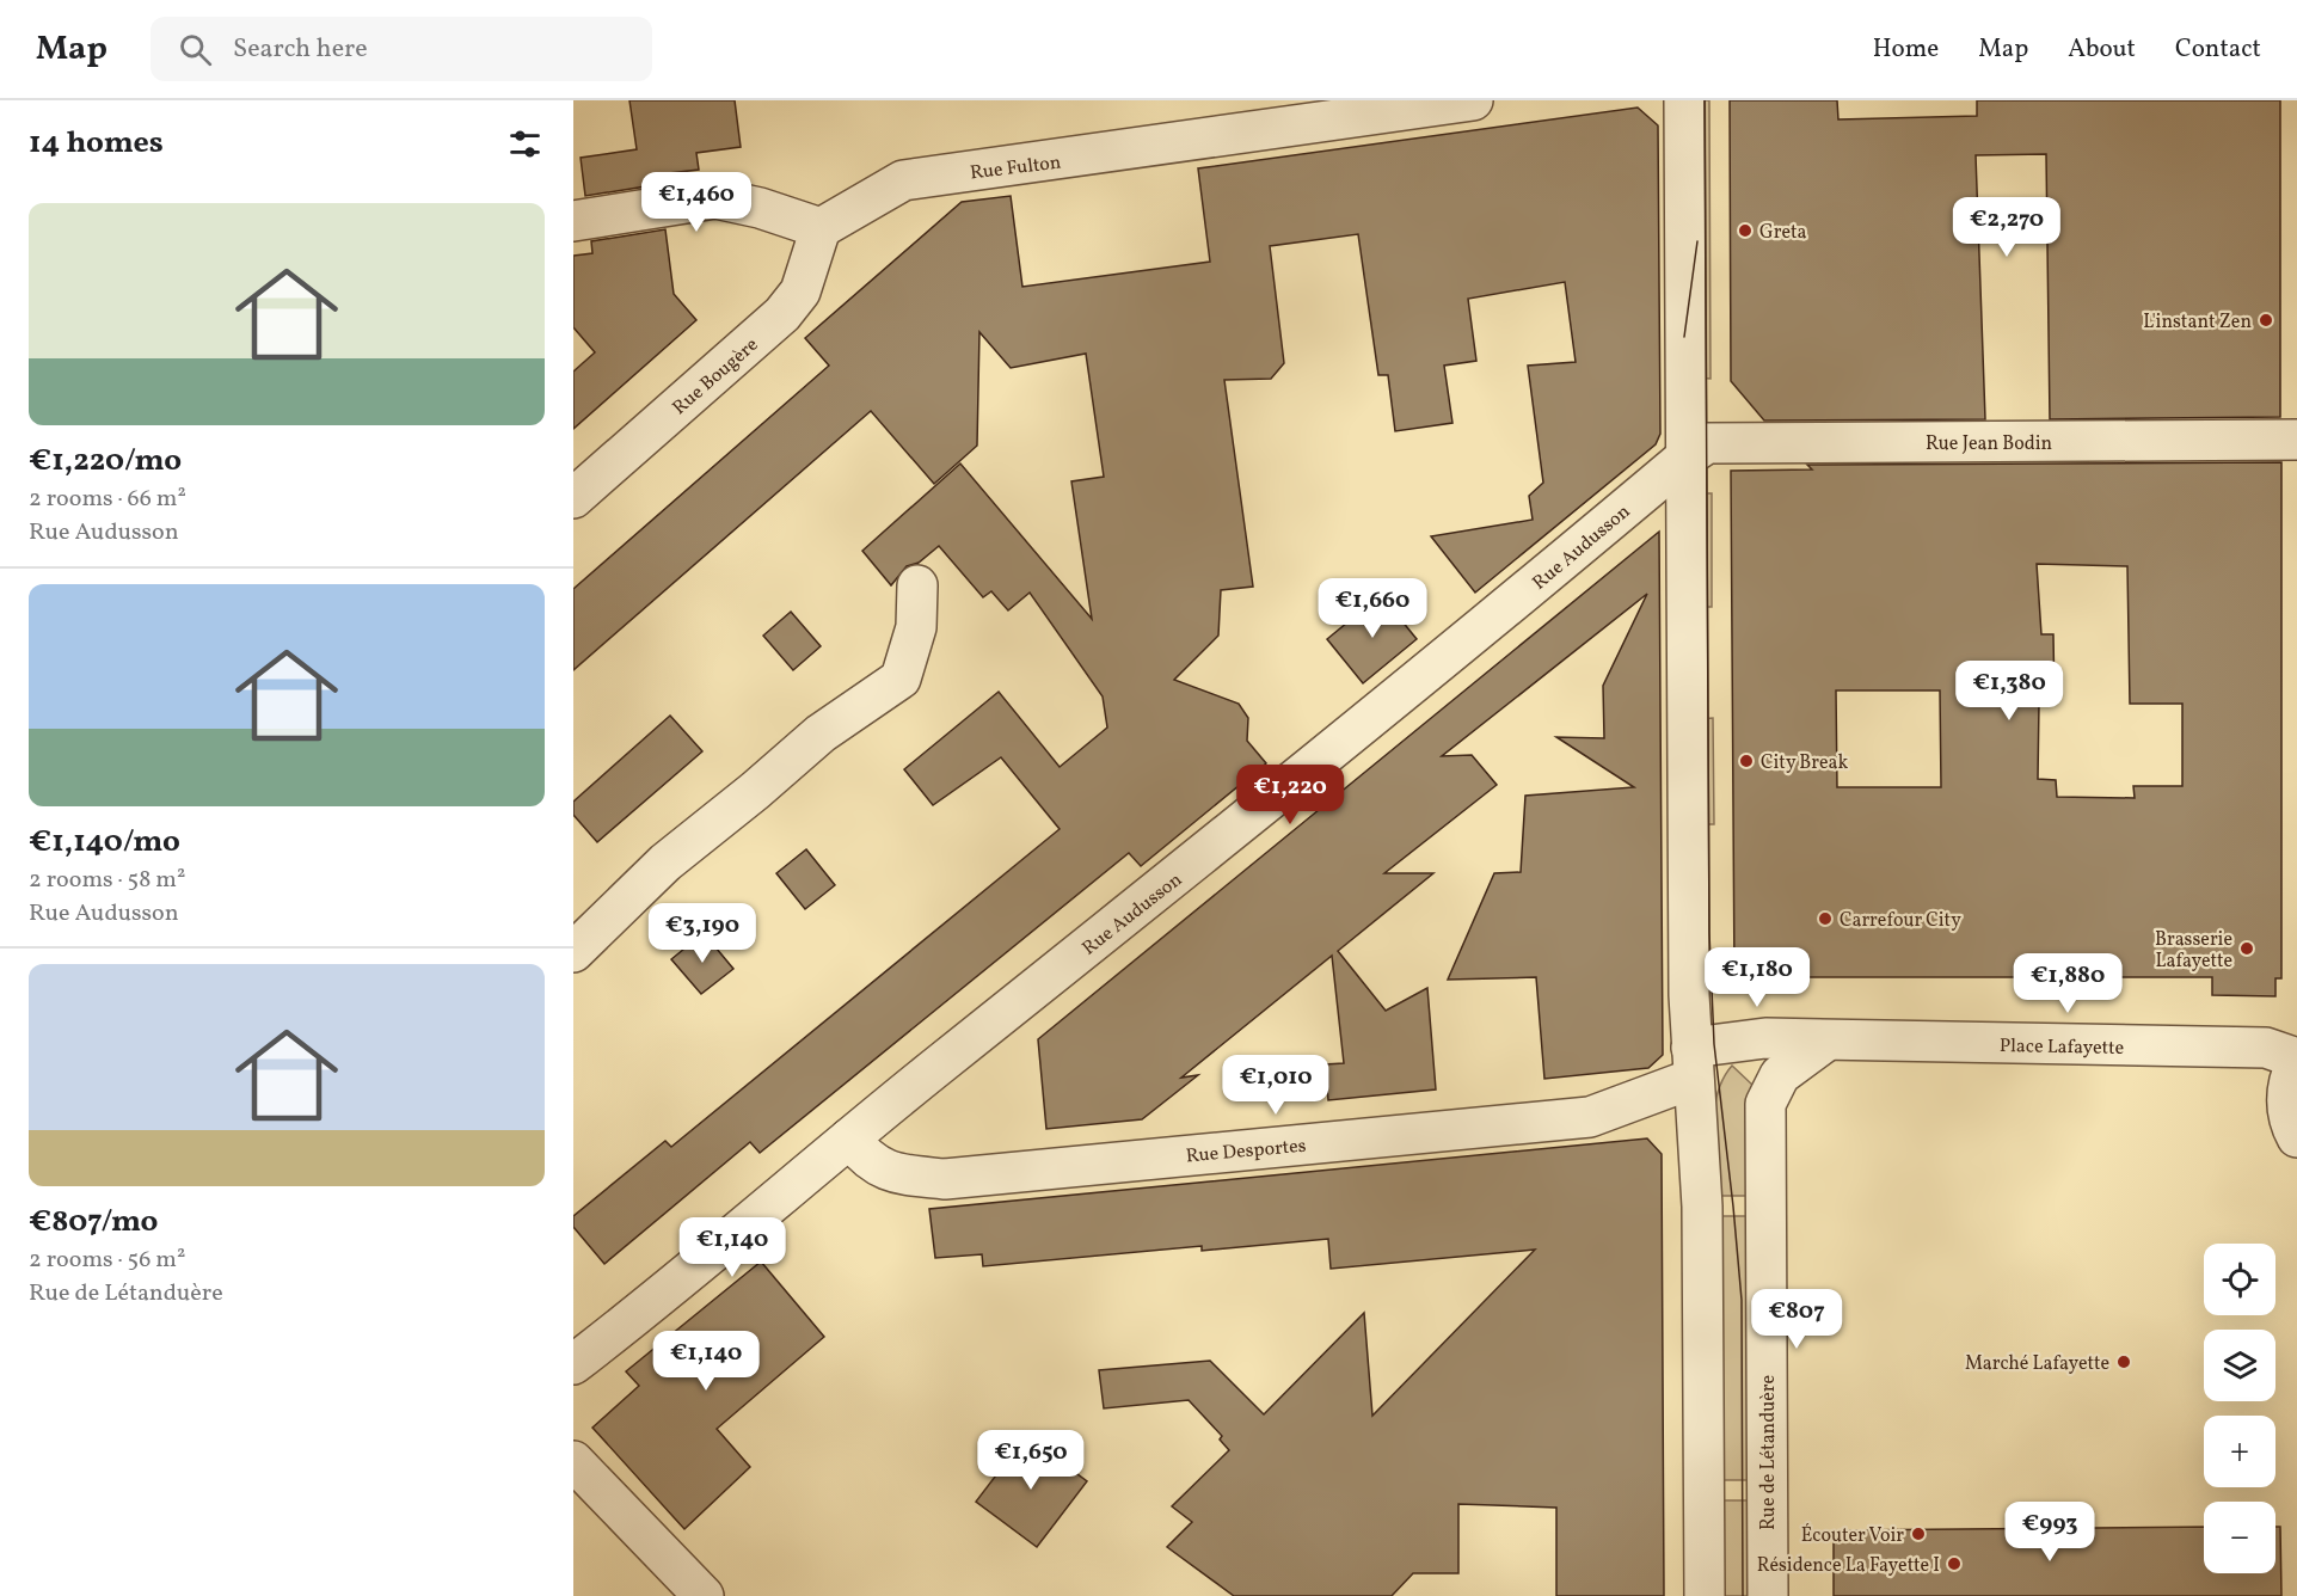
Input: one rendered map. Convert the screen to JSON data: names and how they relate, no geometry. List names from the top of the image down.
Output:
{
  "streets": {
    "street": [
      "Rue Fulton",
      "Rue Bougère",
      "Rue Jean Bodin",
      "Rue Audusson",
      "Place Lafayette",
      "Rue Desportes",
      "Rue de Létanduère"
    ]
  },
  "crossings": [
    ["Rue Fulton", "Rue Bougère"],
    ["Rue Jean Bodin", "Rue Audusson"],
    ["Rue Audusson", "Rue Desportes"],
    ["Place Lafayette", "Rue Desportes"],
    ["Place Lafayette", "Rue de Létanduère"]
  ],
  "places": [
    "Greta",
    "L'instant Zen",
    "City Break",
    "Carrefour City",
    "Brasserie Lafayette",
    "Marché Lafayette",
    "Écouter Voir",
    "Résidence La Fayette I"
  ],
  "page": {
    "header": "Map",
    "search": "Search here",
    "nav": [
      "Home",
      "Map",
      "About",
      "Contact"
    ],
    "heading": "14 homes",
    "price": [
      "€1,460",
      "€2,270",
      "€1,660",
      "€1,380",
      "€1,220",
      "€3,190",
      "€1,180",
      "€1,880",
      "€1,010",
      "€1,140",
      "€807",
      "€1,140",
      "€1,650",
      "€993"
    ],
    "list": [
      {
        "name": "€1,220/mo",
        "note": "2 rooms · 66 m² · Rue Audusson"
      },
      {
        "name": "€1,140/mo",
        "note": "2 rooms · 58 m² · Rue Audusson"
      },
      {
        "name": "€807/mo",
        "note": "2 rooms · 56 m² · Rue de Létanduère"
      }
    ],
    "map_buttons": ["+", "−"]
  }
}
